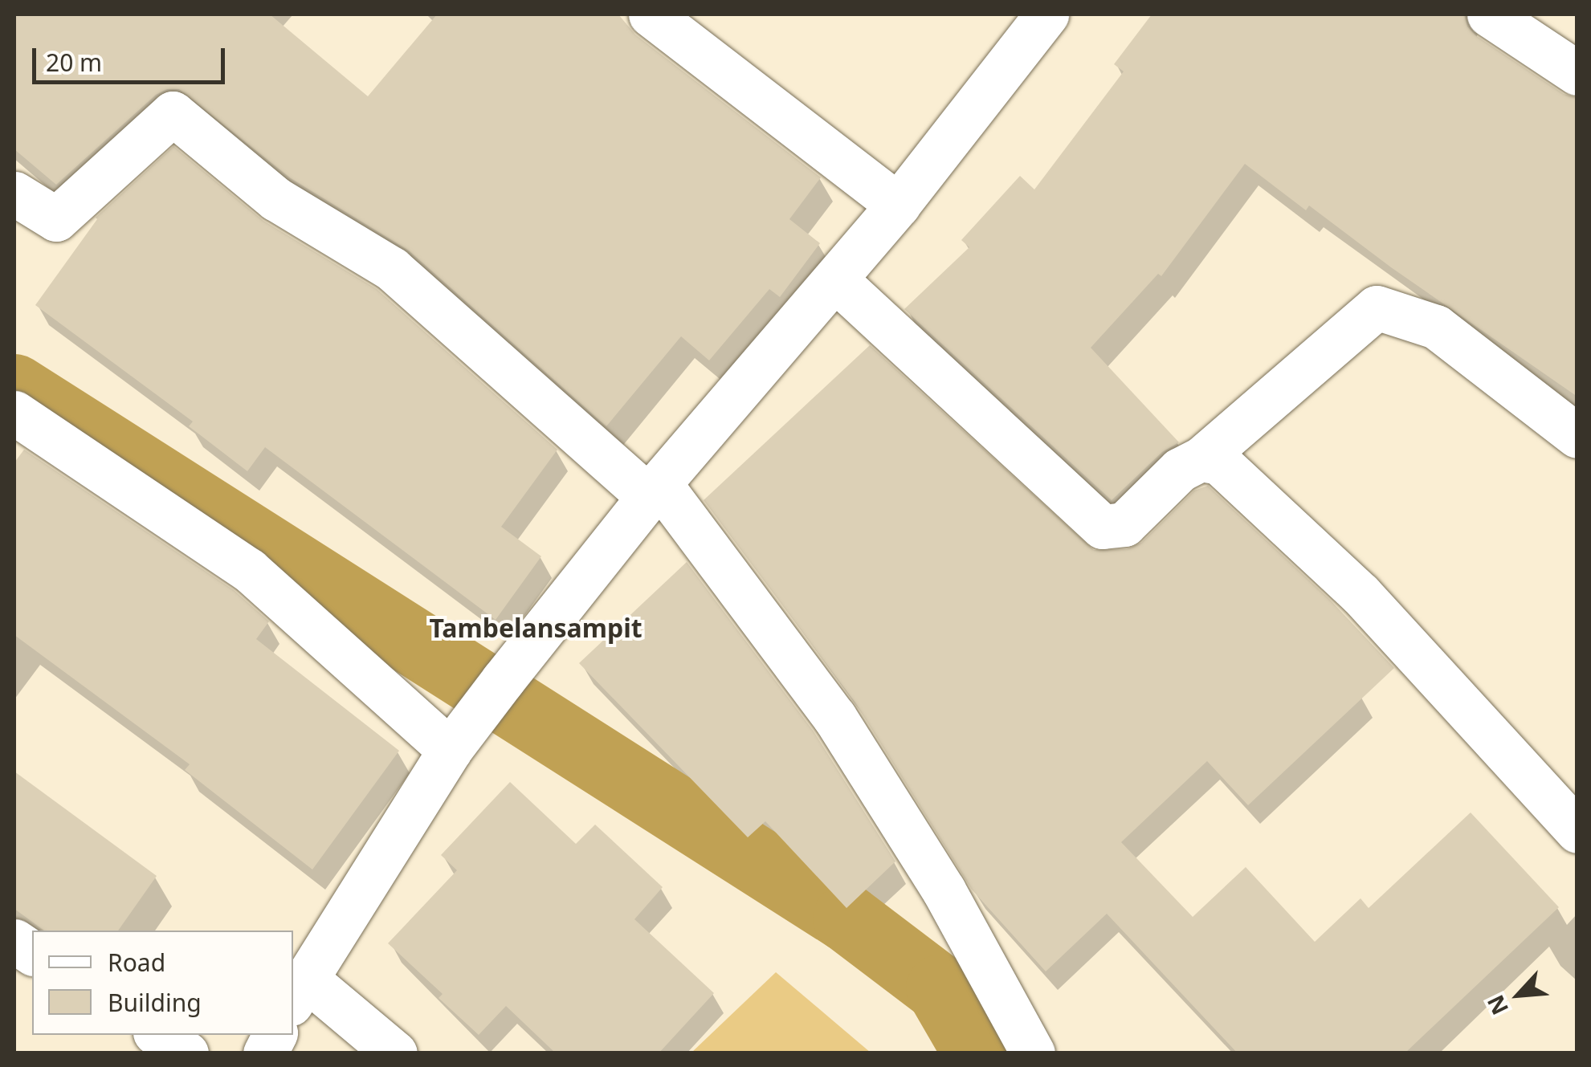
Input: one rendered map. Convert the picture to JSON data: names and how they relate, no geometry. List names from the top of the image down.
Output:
{
  "districts": ["Tambelansampit"],
  "legend": ["Road", "Building"],
  "scale_bar": "20 m",
  "north": "bottom left"
}
